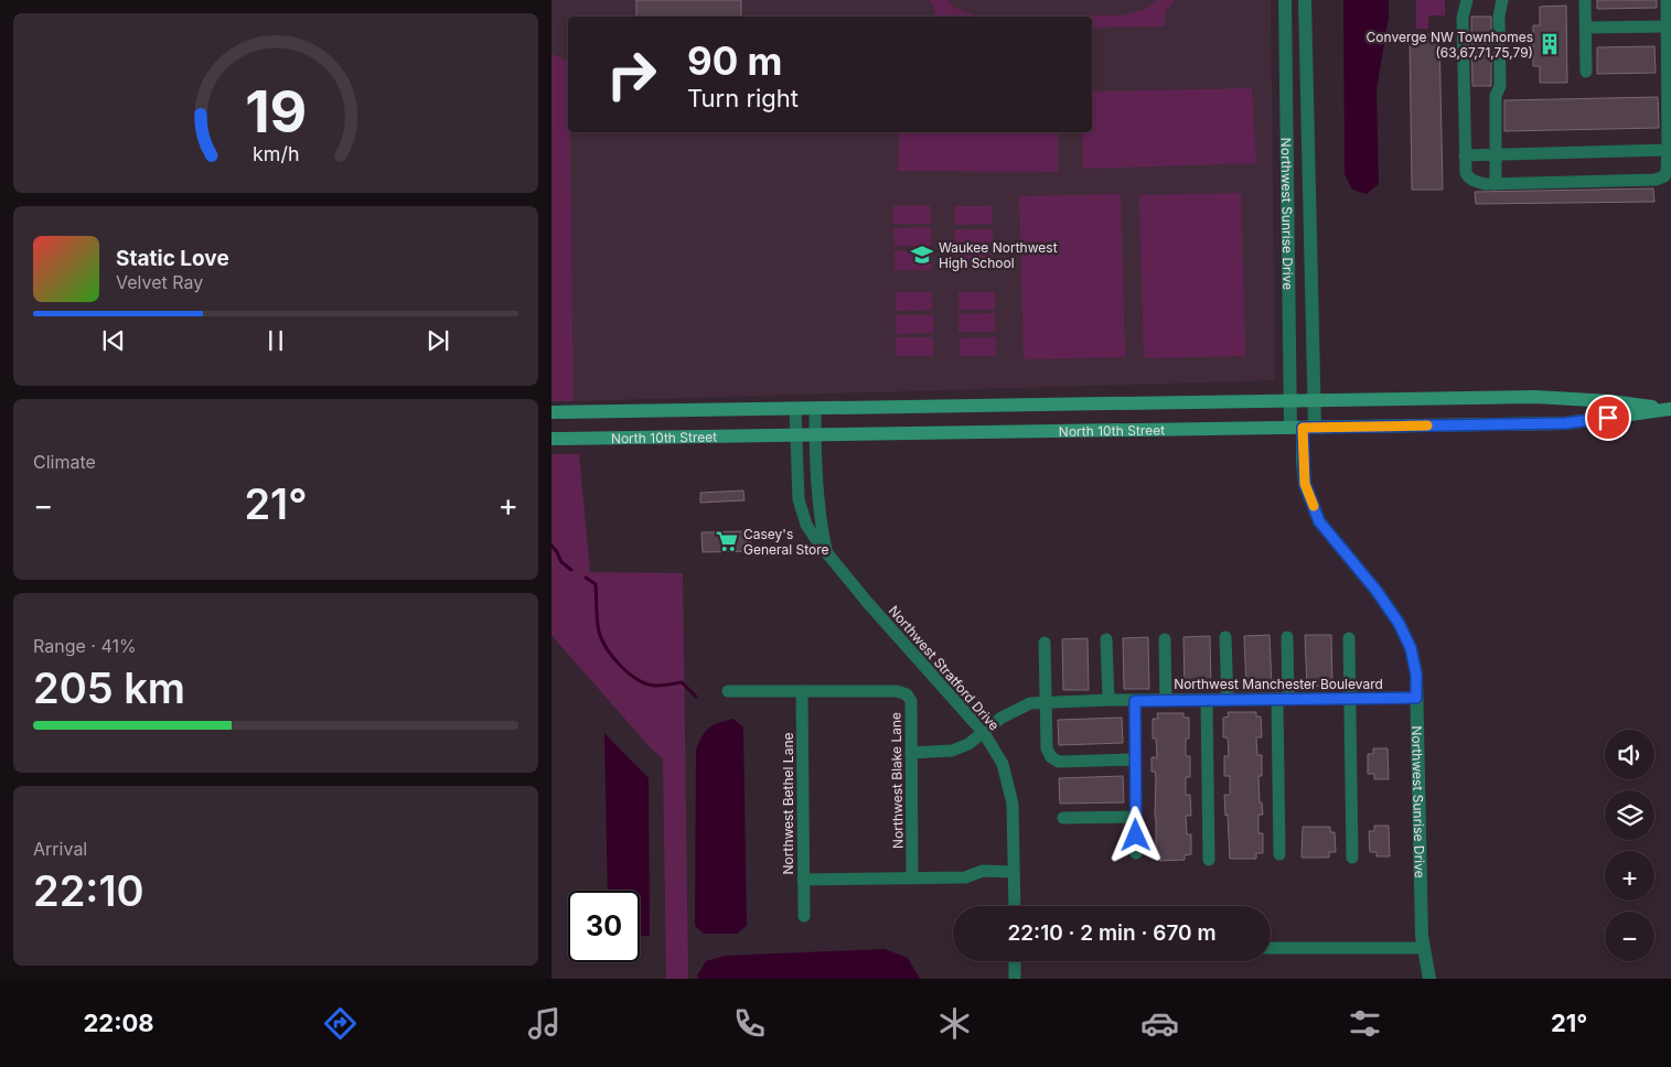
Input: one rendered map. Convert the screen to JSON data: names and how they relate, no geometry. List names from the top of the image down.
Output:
{
  "streets": {
    "main road": ["North 10th Street"],
    "street": [
      "Northwest Sunrise Drive",
      "Northwest Stratford Drive",
      "Northwest Manchester Boulevard",
      "Northwest Blake Lane",
      "Northwest Bethel Lane"
    ]
  },
  "crossings": [
    ["Northwest Sunrise Drive", "North 10th Street"],
    ["Northwest Sunrise Drive", "Northwest Manchester Boulevard"],
    ["North 10th Street", "Northwest Stratford Drive"],
    ["Northwest Stratford Drive", "Northwest Manchester Boulevard"],
    ["Northwest Manchester Boulevard", "Northwest Blake Lane"],
    ["Northwest Blake Lane", "Northwest Bethel Lane"]
  ],
  "places": {
    "building": ["Converge NW Townhomes (63,67,71,75,79)"],
    "school or university": ["Waukee Northwest High School"],
    "supermarket": ["Casey's General Store"]
  },
  "page": {
    "turn": ["90 m", "Turn right"],
    "song": ["Static Love", "Velvet Ray"],
    "tile": [
      "Climate",
      ["Range · 41%", "205 km"],
      ["Arrival", "22:10"]
    ],
    "heat": ["−", "21°", "+"],
    "map_buttons": ["+", "−"],
    "limit": "30",
    "trip": "22:10 · 2 min · 670 m",
    "tabs": ["22:08", "21°"],
    "gauge": ["19", "km/h"]
  }
}
